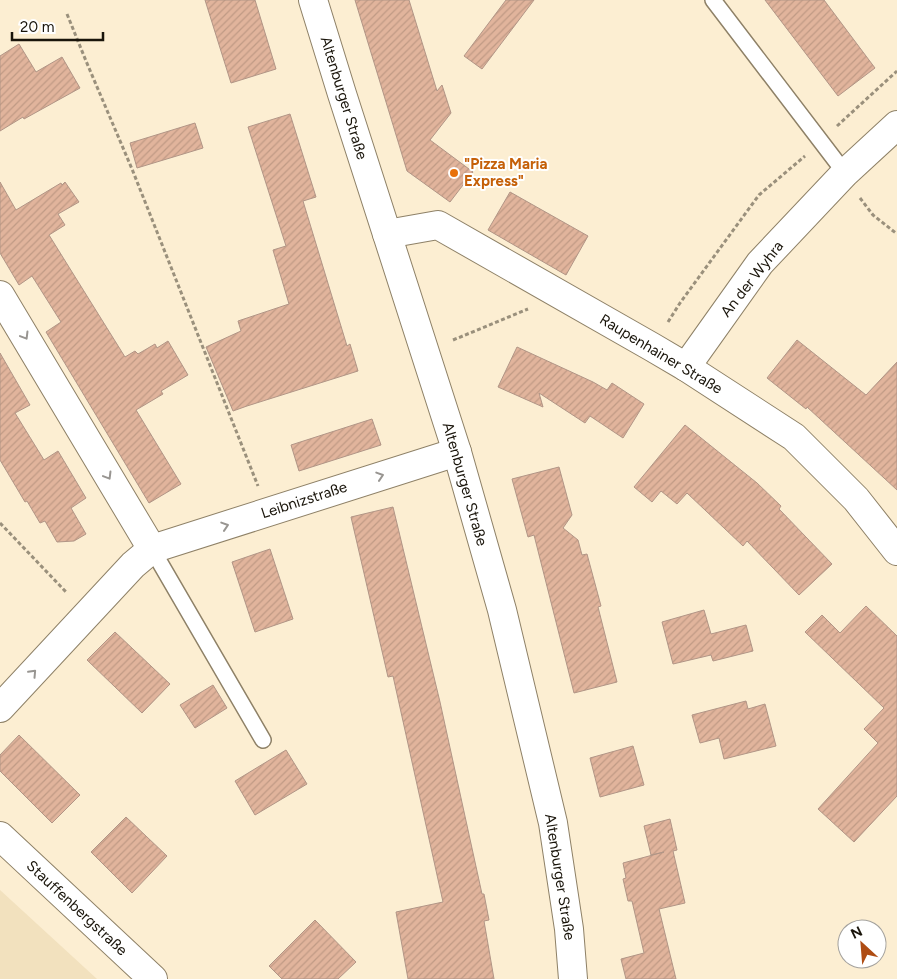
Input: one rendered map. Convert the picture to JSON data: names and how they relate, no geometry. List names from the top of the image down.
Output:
{
  "streets": {
    "street": [
      "Altenburger Straße",
      "An der Wyhra",
      "Raupenhainer Straße",
      "Leibnizstraße",
      "Stauffenbergstraße"
    ]
  },
  "crossings": [
    ["Altenburger Straße", "Raupenhainer Straße"],
    ["Altenburger Straße", "Leibnizstraße"],
    ["An der Wyhra", "Raupenhainer Straße"]
  ],
  "one_way": ["Leibnizstraße"],
  "places": ["\"Pizza Maria Express\""],
  "scale_bar": "20 m",
  "north": "top left"
}
